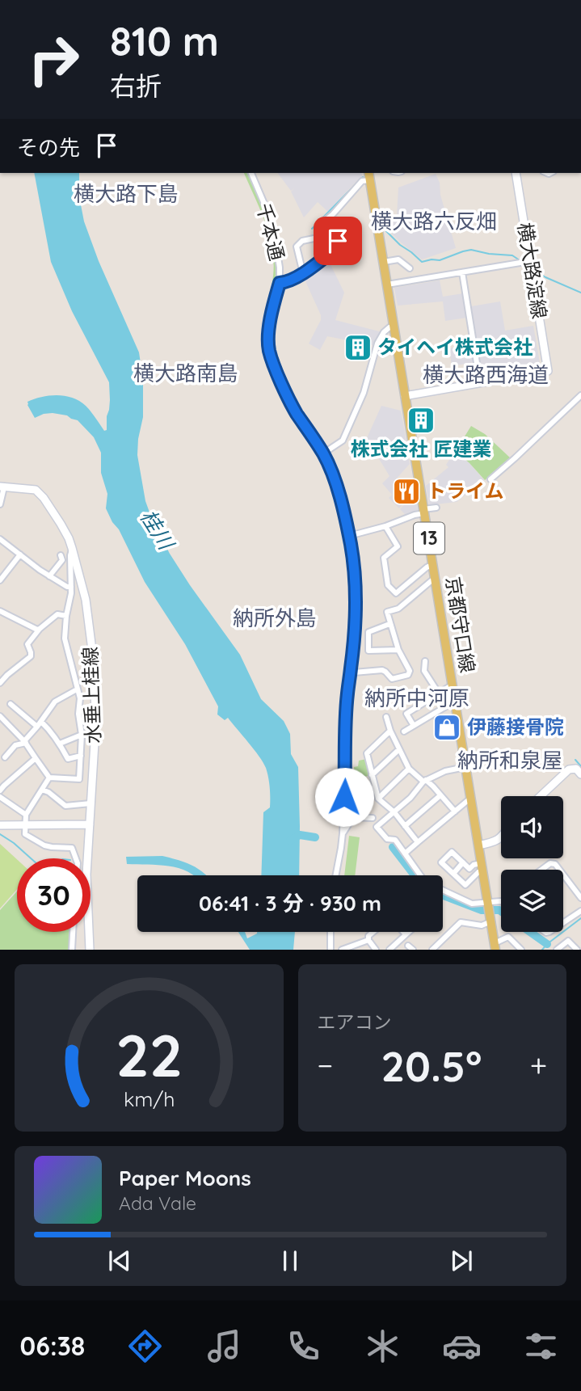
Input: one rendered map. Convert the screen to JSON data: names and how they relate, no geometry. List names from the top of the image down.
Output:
{
  "streets": {
    "main road": ["13", "京都守口線"],
    "street": ["千本通", "横大路淀線", "水垂上桂線"]
  },
  "districts": [
    "横大路下島",
    "横大路六反畑",
    "横大路南島",
    "横大路西海道",
    "納所外島",
    "納所中河原",
    "納所和泉屋"
  ],
  "water": ["桂川"],
  "places": {
    "building": ["タイヘイ株式会社", "株式会社 匠建業"],
    "restaurant": ["トライム"],
    "shop": ["伊藤接骨院"]
  },
  "page": {
    "turn": ["810 m", "右折"],
    "then": "その先",
    "limit": "30",
    "trip": "06:41 · 3 分 · 930 m",
    "tile": "エアコン",
    "heat": ["−", "20.5°", "+"],
    "song": ["Paper Moons", "Ada Vale"],
    "tabs": "06:38",
    "gauge": ["22", "km/h"]
  }
}
